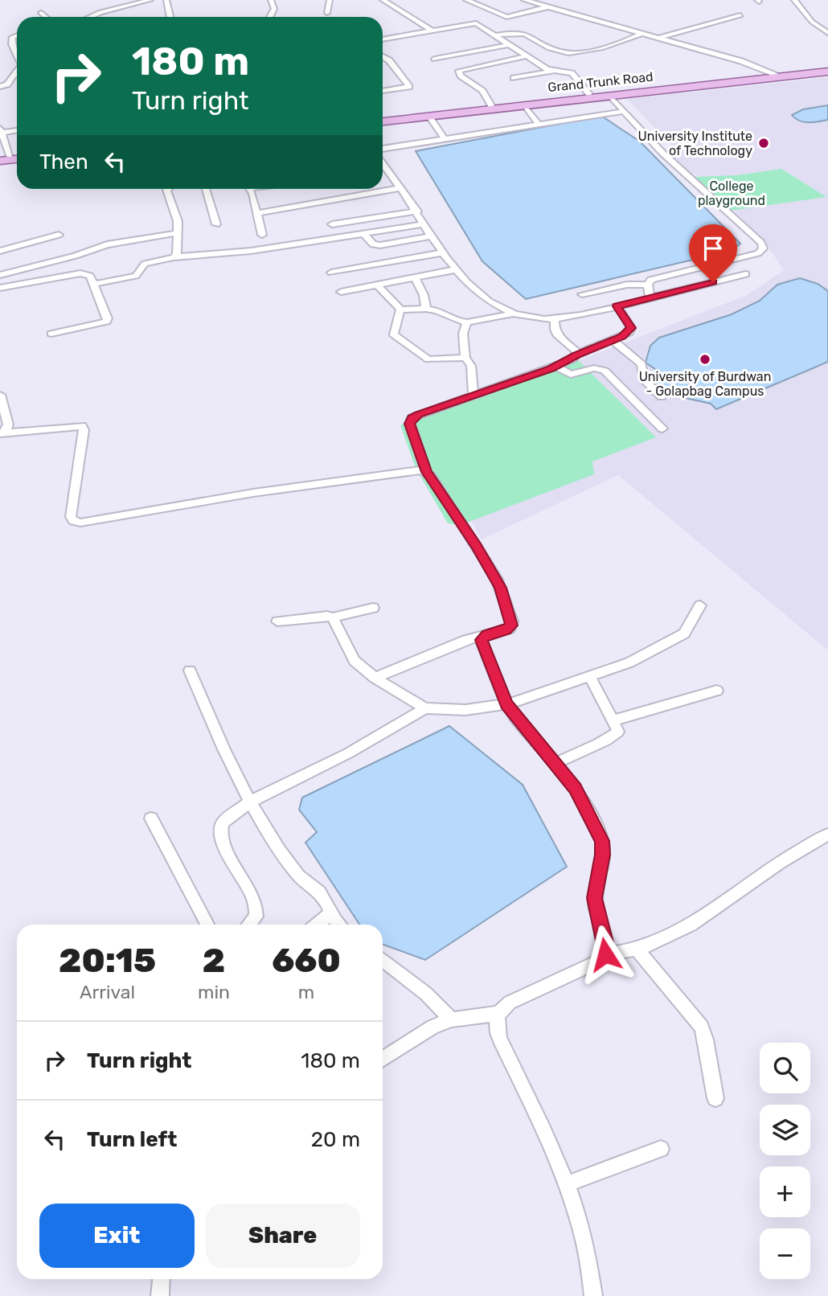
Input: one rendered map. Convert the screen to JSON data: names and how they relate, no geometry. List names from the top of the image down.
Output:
{
  "streets": {
    "main road": ["Grand Trunk Road"]
  },
  "parks": ["College playground"],
  "places": ["University Institute of Technology", "University of Burdwan - Golapbag Campus"],
  "page": {
    "turn": ["180 m", "Turn right"],
    "then": "Then",
    "eta": [
      "20:15",
      "Arrival",
      "2",
      "min",
      "660",
      "m"
    ],
    "list": [
      {
        "name": "Turn right",
        "value": "180 m"
      },
      {
        "name": "Turn left",
        "value": "20 m"
      }
    ],
    "map_buttons": ["+", "−"],
    "buttons": ["Exit", "Share"]
  }
}
